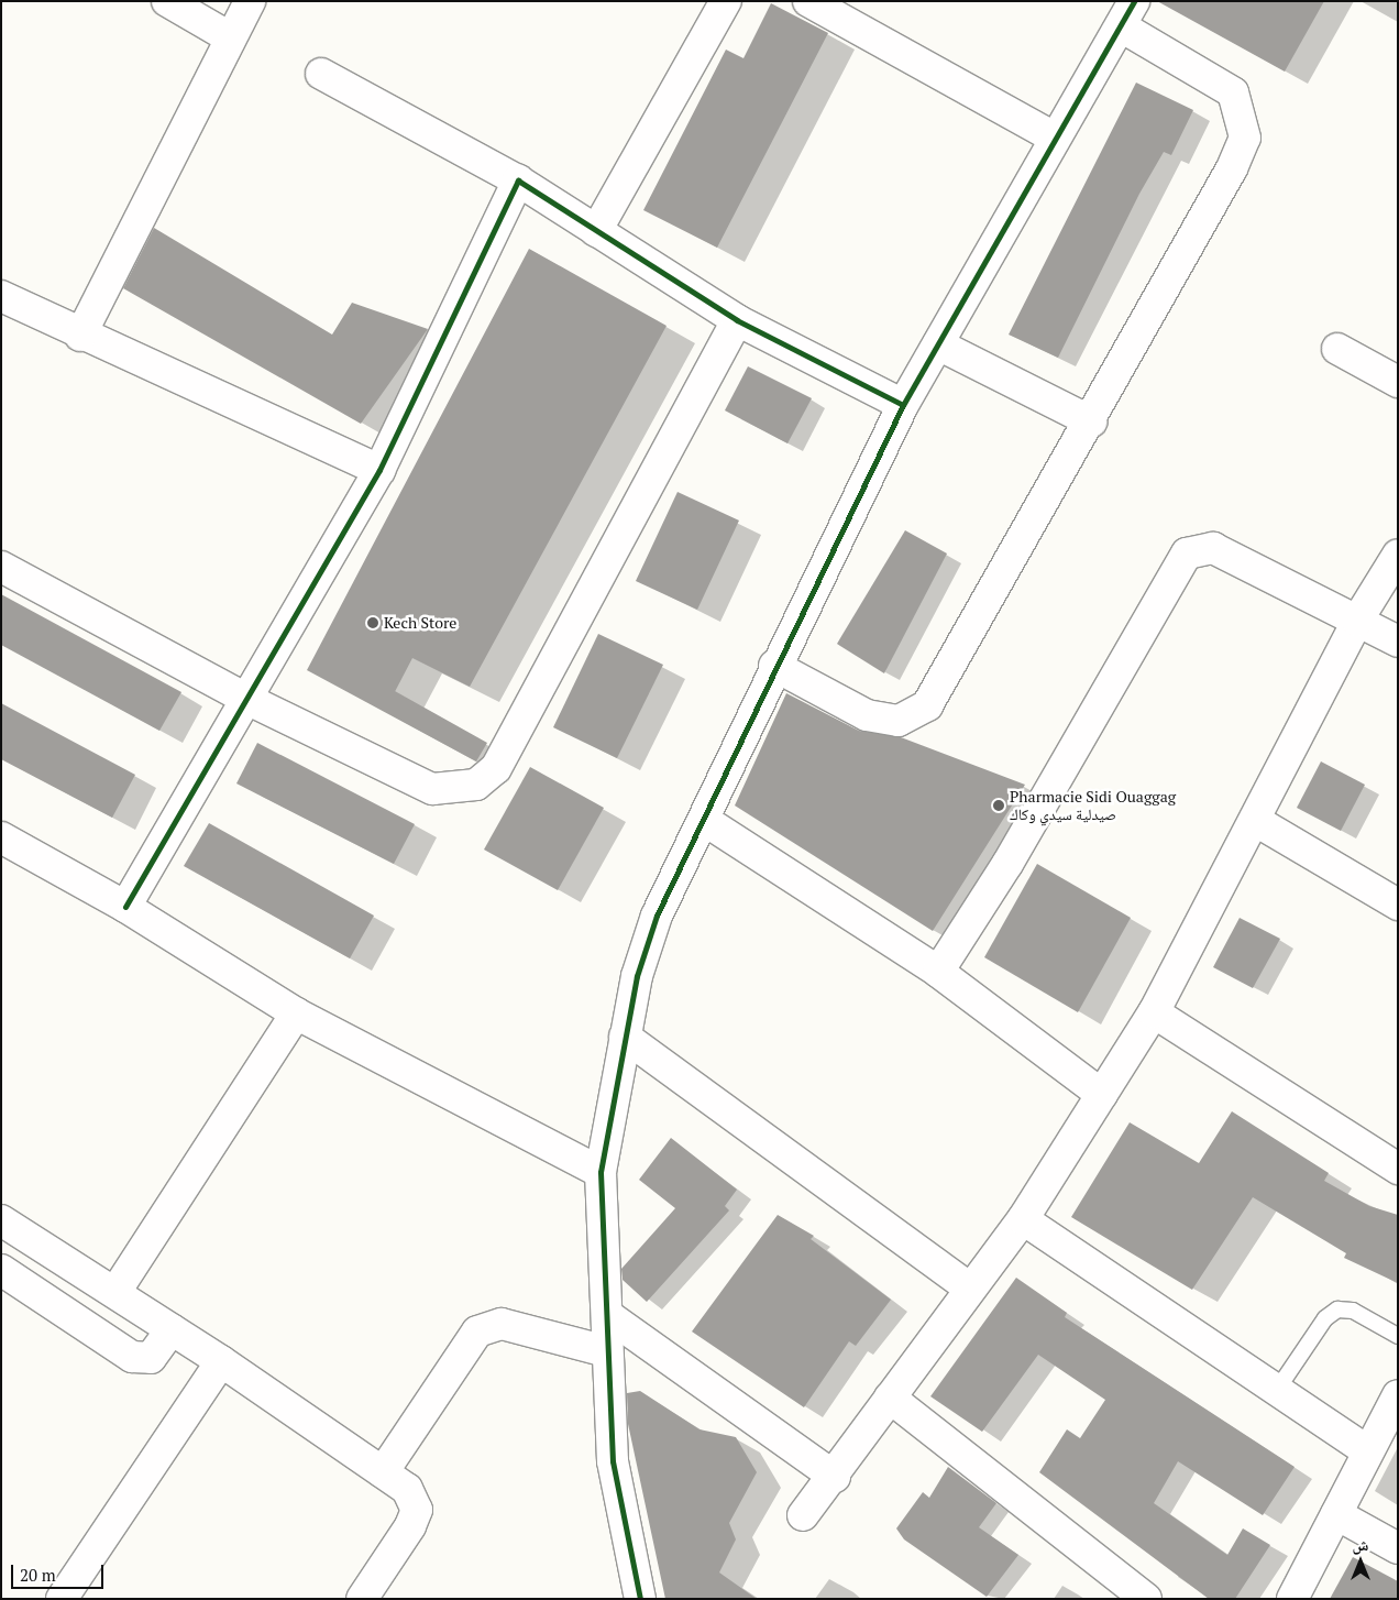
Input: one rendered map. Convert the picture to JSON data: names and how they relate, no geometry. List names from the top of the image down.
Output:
{
  "places": ["Kech Store", "Pharmacie Sidi Ouaggag صيدلية سيدي وكاك"],
  "scale_bar": "20 m",
  "north": "top"
}
